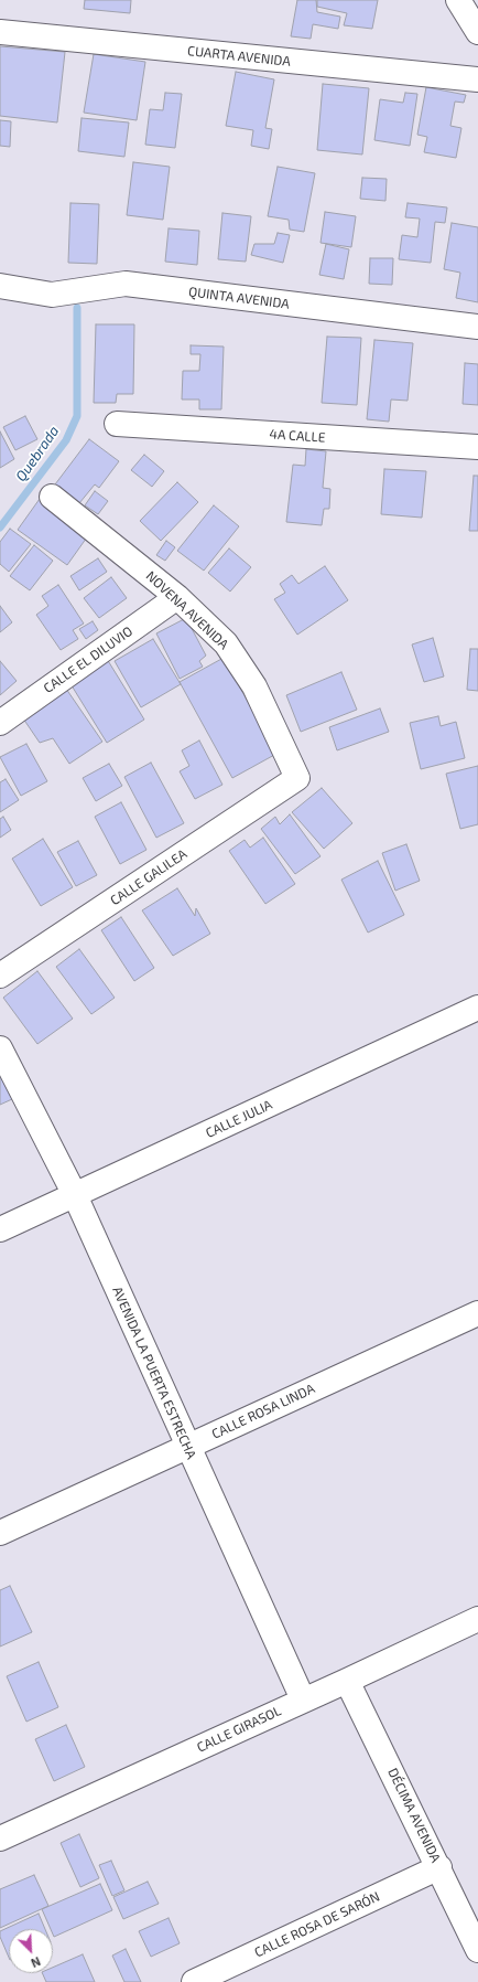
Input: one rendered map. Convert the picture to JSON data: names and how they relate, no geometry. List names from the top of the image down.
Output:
{
  "streets": {
    "street": [
      "CUARTA AVENIDA",
      "QUINTA AVENIDA",
      "4A CALLE",
      "NOVENA AVENIDA",
      "CALLE EL DILUVIO",
      "CALLE GALILEA",
      "CALLE JULIA",
      "AVENIDA LA PUERTA ESTRECHA",
      "CALLE ROSA LINDA",
      "CALLE GIRASOL",
      "DÉCIMA AVENIDA",
      "CALLE ROSA DE SARÓN"
    ]
  },
  "crossings": [
    ["NOVENA AVENIDA", "CALLE EL DILUVIO"],
    ["NOVENA AVENIDA", "CALLE GALILEA"],
    ["CALLE JULIA", "AVENIDA LA PUERTA ESTRECHA"],
    ["AVENIDA LA PUERTA ESTRECHA", "CALLE ROSA LINDA"],
    ["AVENIDA LA PUERTA ESTRECHA", "CALLE GIRASOL"],
    ["CALLE GIRASOL", "DÉCIMA AVENIDA"],
    ["DÉCIMA AVENIDA", "CALLE ROSA DE SARÓN"]
  ],
  "water": ["Quebrada"],
  "north": "bottom right"
}
